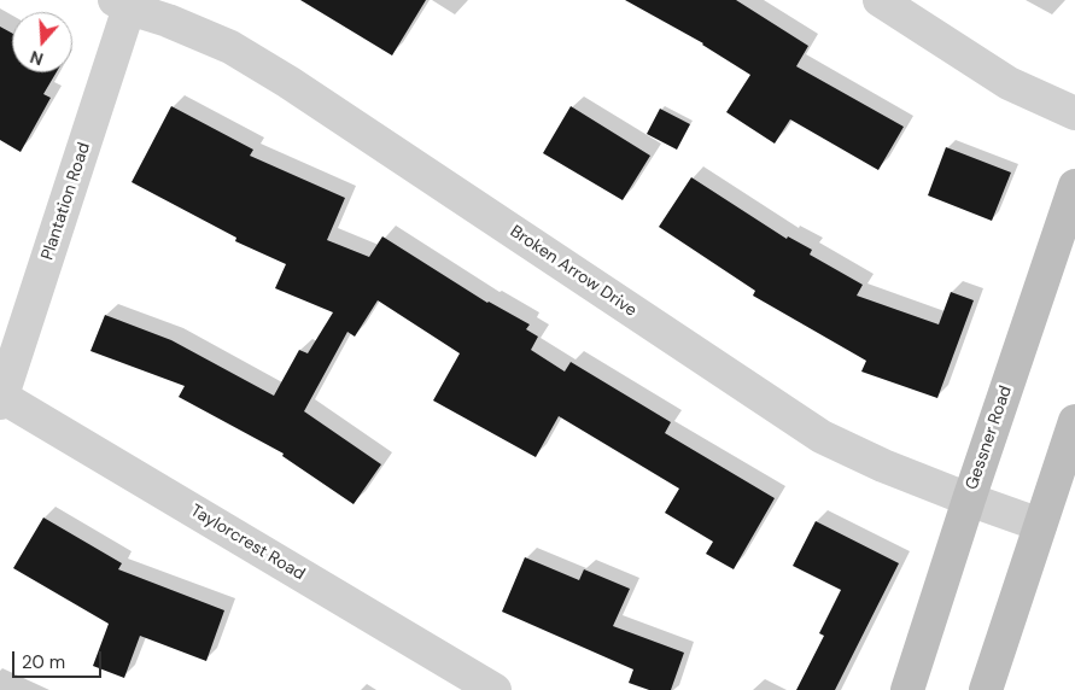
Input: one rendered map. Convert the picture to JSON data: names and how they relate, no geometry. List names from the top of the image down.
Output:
{
  "streets": {
    "main road": ["Gessner Road"],
    "street": ["Plantation Road", "Broken Arrow Drive", "Taylorcrest Road"]
  },
  "crossings": [
    ["Plantation Road", "Broken Arrow Drive"],
    ["Plantation Road", "Taylorcrest Road"],
    ["Broken Arrow Drive", "Gessner Road"]
  ],
  "scale_bar": "20 m",
  "north": "bottom"
}
